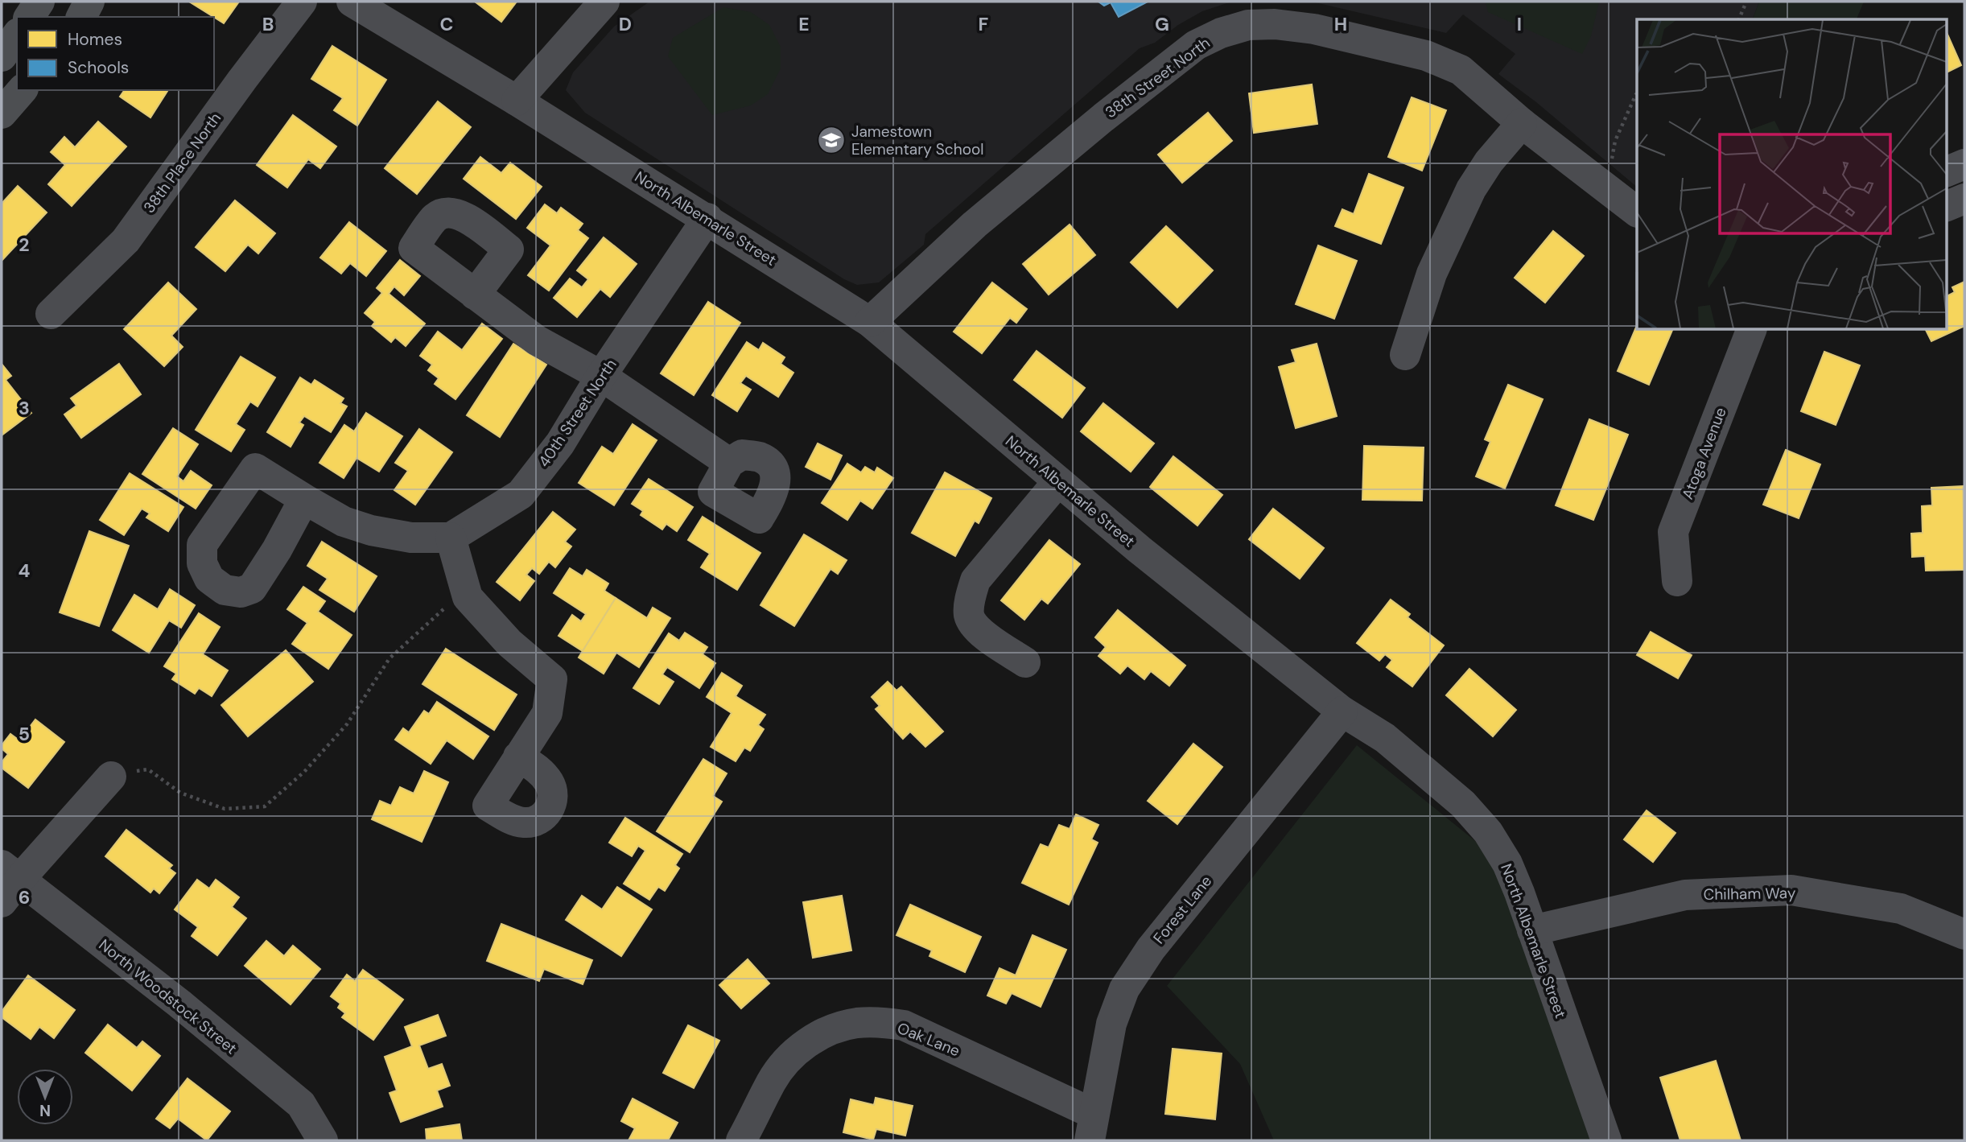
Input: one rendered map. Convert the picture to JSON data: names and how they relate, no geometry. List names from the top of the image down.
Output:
{
  "streets": {
    "street": [
      "38th Street North",
      "38th Place North",
      "North Albemarle Street",
      "40th Street North",
      "Atoga Avenue",
      "Chilham Way",
      "Forest Lane",
      "North Woodstock Street",
      "Oak Lane"
    ]
  },
  "crossings": [
    ["38th Street North", "North Albemarle Street"],
    ["North Albemarle Street", "40th Street North"],
    ["North Albemarle Street", "Chilham Way"],
    ["North Albemarle Street", "Forest Lane"],
    ["Forest Lane", "Oak Lane"]
  ],
  "places": {
    "school or university": ["Jamestown Elementary School"]
  },
  "legend": ["Homes", "Schools"],
  "north": "bottom",
  "grid": {
    "columns": [
      "B",
      "C",
      "D",
      "E",
      "F",
      "G",
      "H",
      "I"
    ],
    "rows": [
      "2",
      "3",
      "4",
      "5",
      "6"
    ]
  }
}
